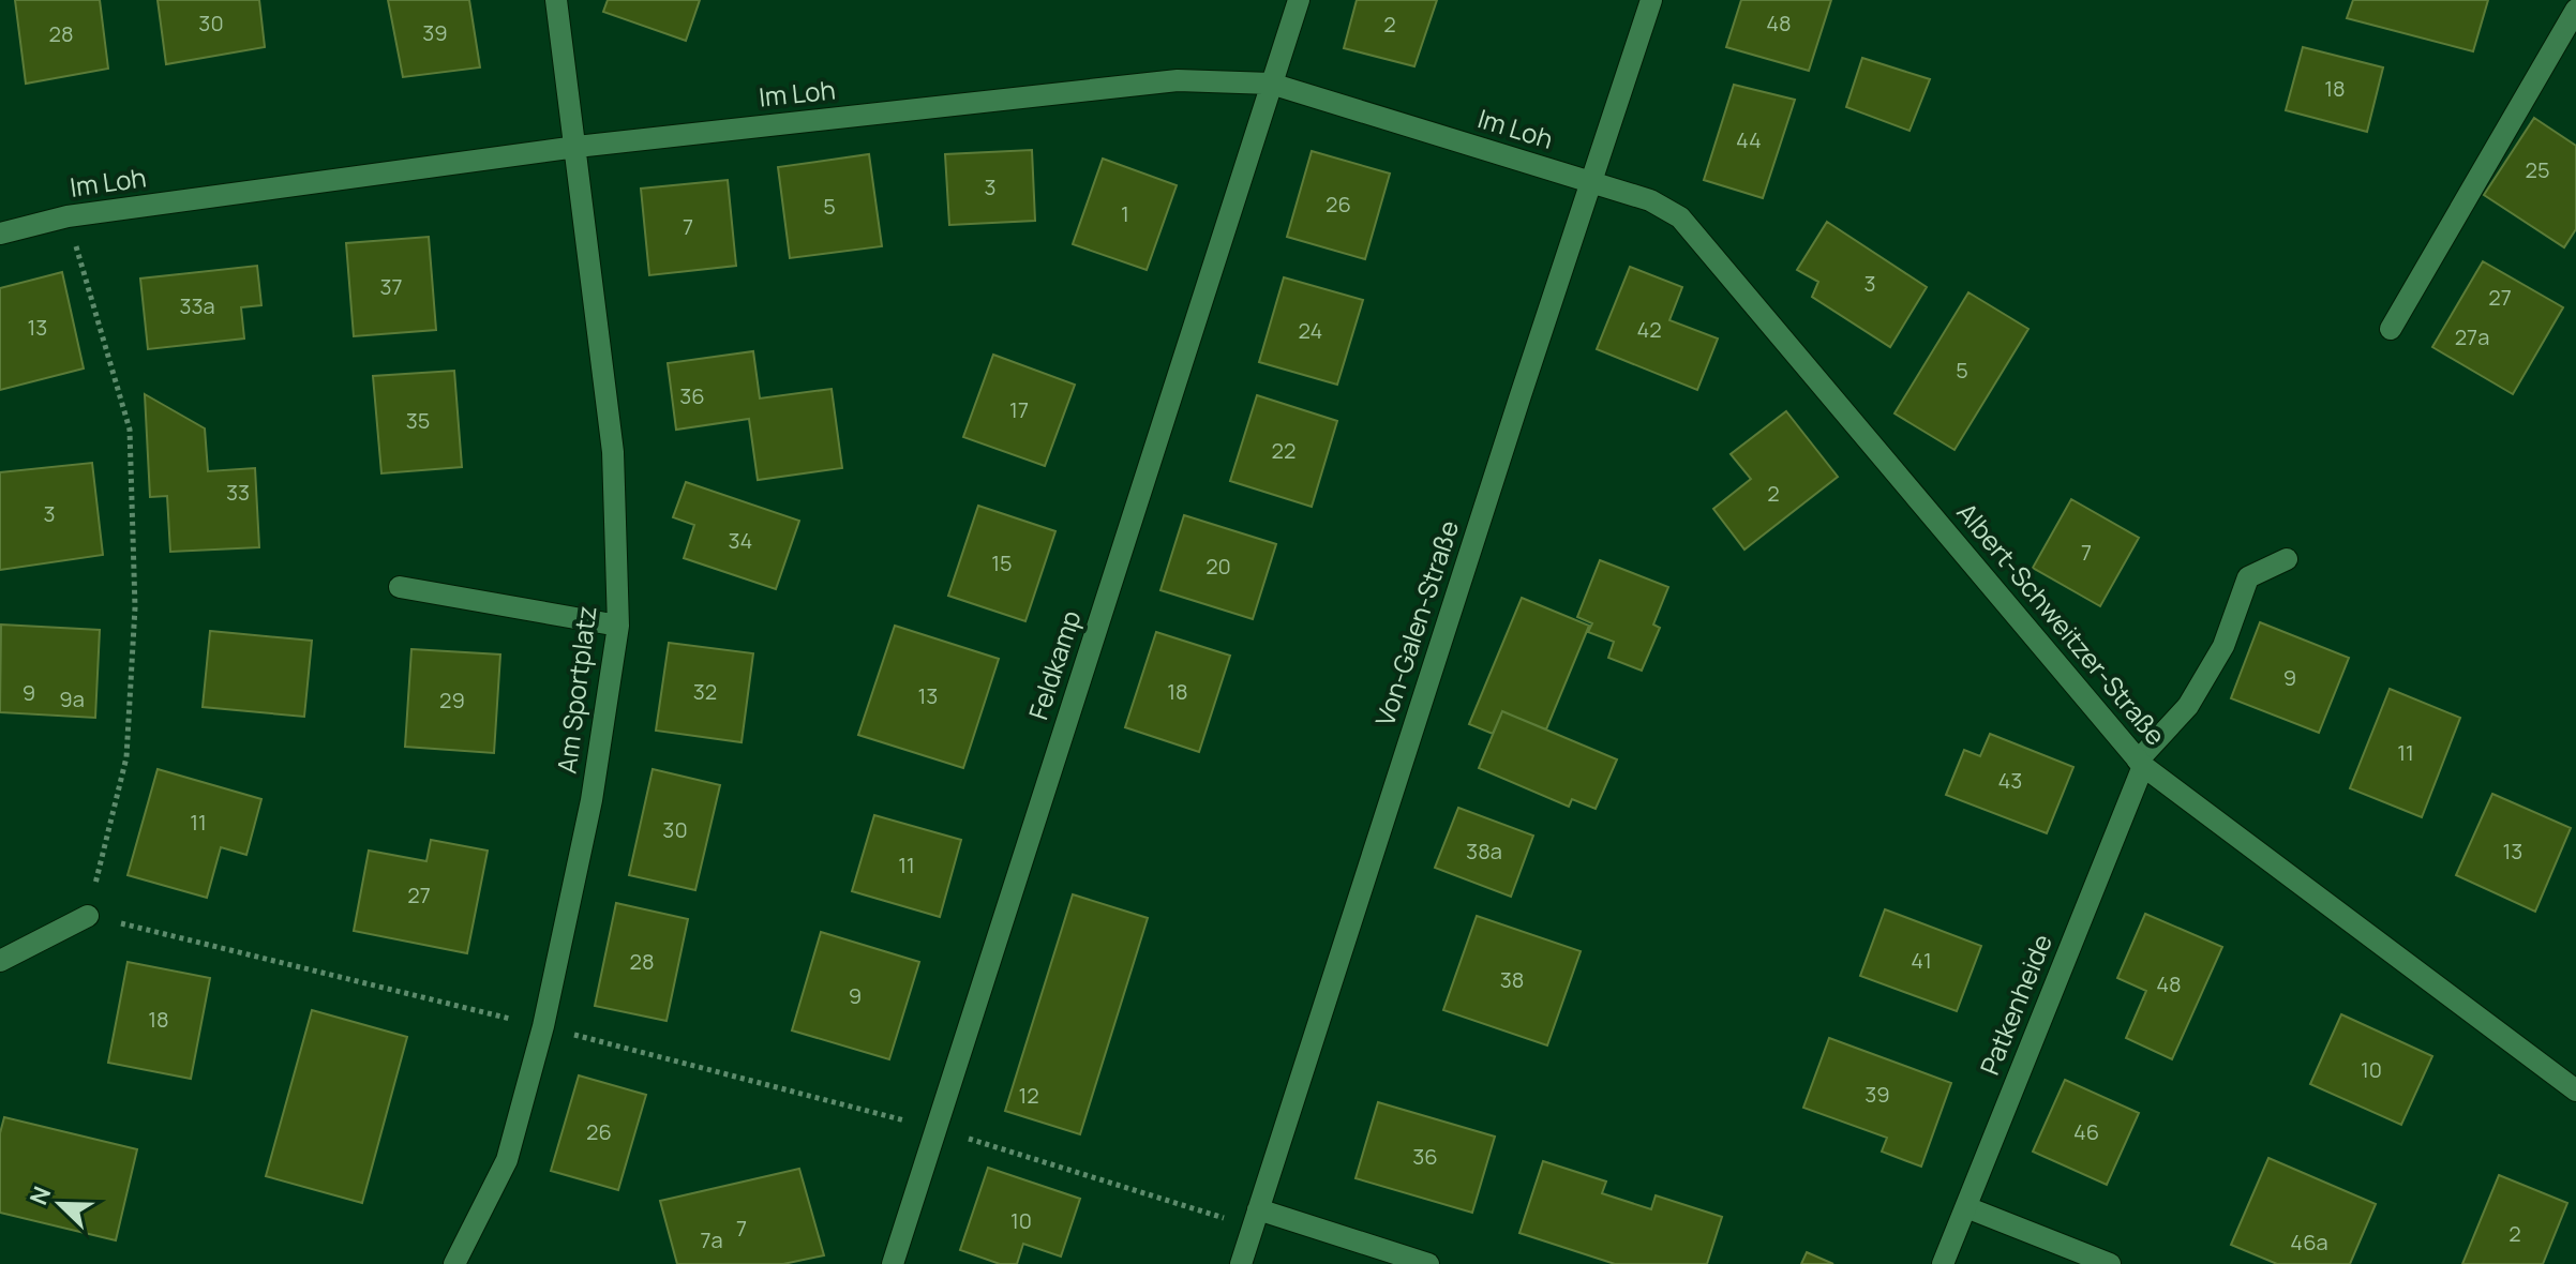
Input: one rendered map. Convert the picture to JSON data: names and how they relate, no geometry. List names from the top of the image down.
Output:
{
  "streets": {
    "street": [
      "Im Loh",
      "Von-Galen-Straße",
      "Albert-Schweitzer-Straße",
      "Feldkamp",
      "Am Sportplatz",
      "Patkenheide"
    ]
  },
  "crossings": [
    ["Im Loh", "Von-Galen-Straße"],
    ["Im Loh", "Albert-Schweitzer-Straße"],
    ["Im Loh", "Feldkamp"],
    ["Im Loh", "Am Sportplatz"],
    ["Von-Galen-Straße", "Albert-Schweitzer-Straße"],
    ["Albert-Schweitzer-Straße", "Patkenheide"]
  ],
  "house_numbers": [
    "30",
    "48",
    "2",
    "39",
    "28",
    "18",
    "44",
    "25",
    "3",
    "26",
    "5",
    "1",
    "7",
    "3",
    "37",
    "27",
    "33a",
    "13",
    "42",
    "24",
    "27a",
    "5",
    "36",
    "17",
    "35",
    "22",
    "33",
    "2",
    "3",
    "34",
    "7",
    "15",
    "20",
    "9",
    "32",
    "18",
    "9",
    "13",
    "9a",
    "29",
    "11",
    "43",
    "11",
    "30",
    "38a",
    "13",
    "11",
    "27",
    "41",
    "28",
    "38",
    "48",
    "9",
    "18",
    "10",
    "39",
    "12",
    "26",
    "46",
    "36",
    "10",
    "7",
    "2",
    "7a",
    "46a"
  ],
  "north": "top left"
}
